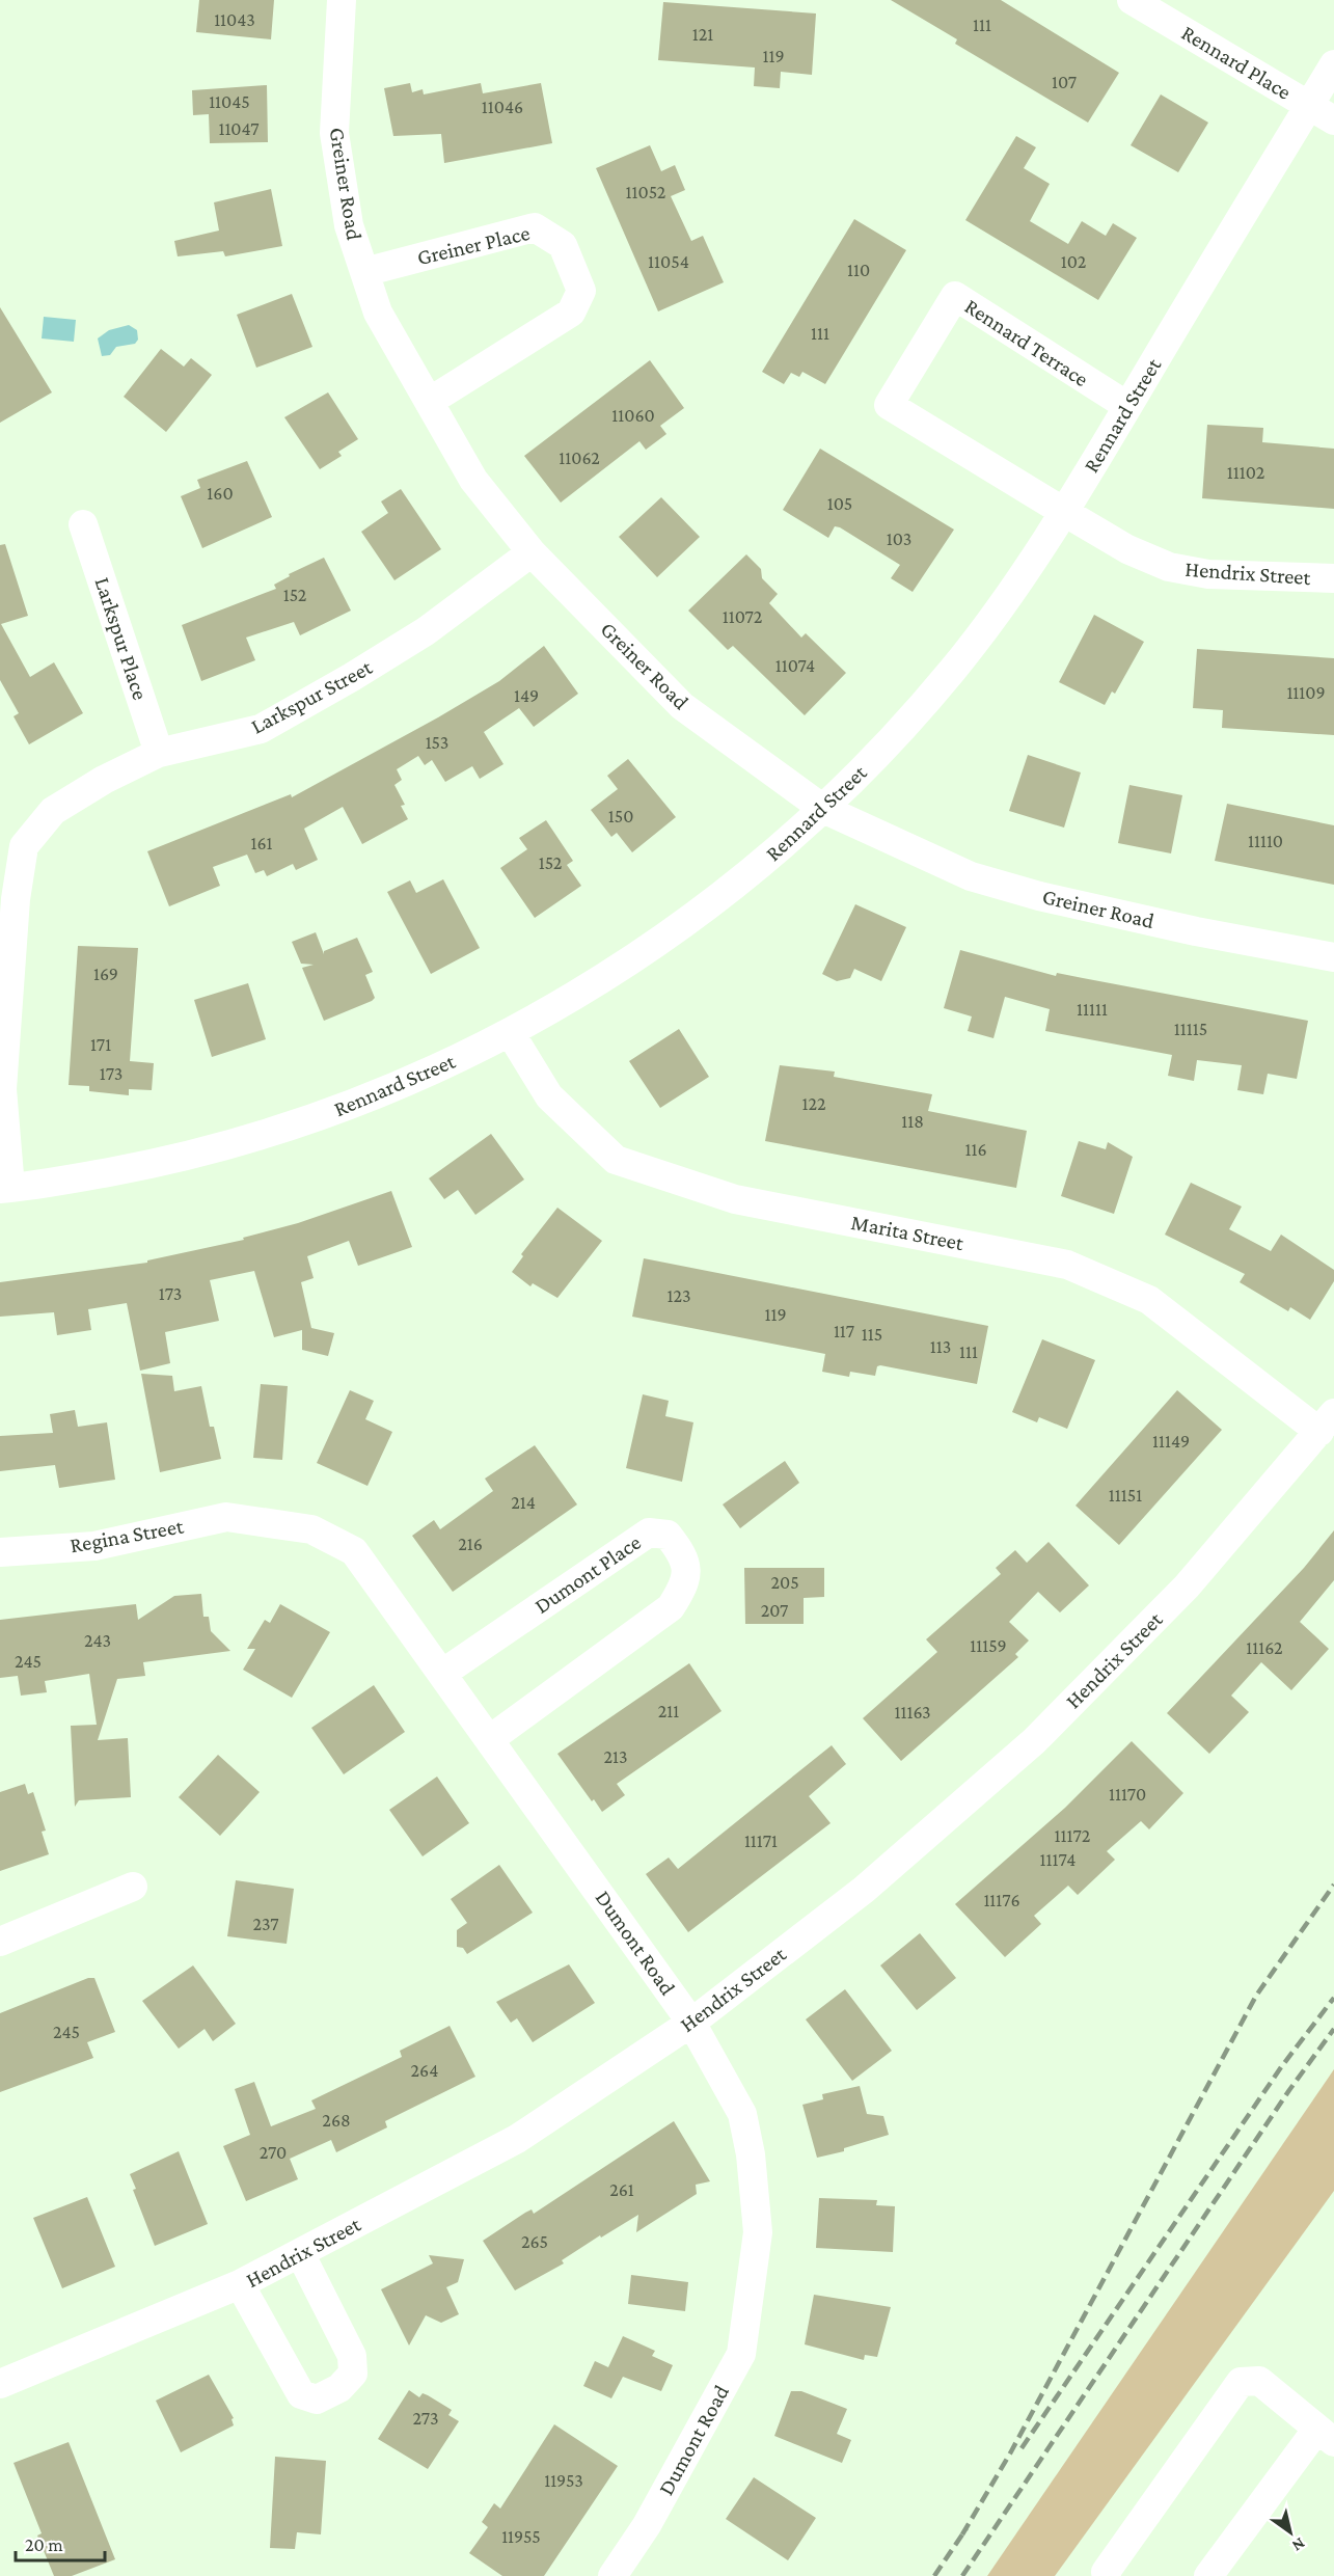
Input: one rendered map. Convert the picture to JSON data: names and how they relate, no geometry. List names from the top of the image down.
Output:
{
  "streets": {
    "street": [
      "Rennard Place",
      "Greiner Road",
      "Greiner Place",
      "Rennard Terrace",
      "Rennard Street",
      "Hendrix Street",
      "Larkspur Place",
      "Larkspur Street",
      "Marita Street",
      "Regina Street",
      "Dumont Place",
      "Dumont Road"
    ]
  },
  "crossings": [
    ["Rennard Place", "Rennard Street"],
    ["Greiner Road", "Greiner Place"],
    ["Greiner Road", "Rennard Street"],
    ["Greiner Road", "Larkspur Street"],
    ["Rennard Terrace", "Rennard Street"],
    ["Rennard Terrace", "Hendrix Street"],
    ["Rennard Street", "Hendrix Street"],
    ["Rennard Street", "Larkspur Street"],
    ["Rennard Street", "Marita Street"],
    ["Hendrix Street", "Marita Street"],
    ["Hendrix Street", "Dumont Road"],
    ["Larkspur Place", "Larkspur Street"],
    ["Regina Street", "Dumont Road"],
    ["Dumont Place", "Dumont Road"]
  ],
  "house_numbers": [
    "11043",
    "111",
    "121",
    "119",
    "107",
    "11045",
    "11046",
    "11047",
    "11052",
    "11054",
    "102",
    "110",
    "111",
    "11060",
    "11062",
    "11102",
    "160",
    "105",
    "103",
    "152",
    "11072",
    "11074",
    "11109",
    "149",
    "153",
    "150",
    "11110",
    "161",
    "152",
    "169",
    "11111",
    "11115",
    "171",
    "173",
    "122",
    "118",
    "116",
    "173",
    "123",
    "119",
    "117",
    "115",
    "113",
    "111",
    "11149",
    "11151",
    "214",
    "216",
    "205",
    "207",
    "243",
    "11159",
    "11162",
    "245",
    "211",
    "11163",
    "213",
    "11170",
    "11172",
    "11171",
    "11174",
    "11176",
    "237",
    "245",
    "264",
    "268",
    "270",
    "261",
    "265",
    "273",
    "11953",
    "11955"
  ],
  "scale_bar": "20 m",
  "north": "bottom right"
}
